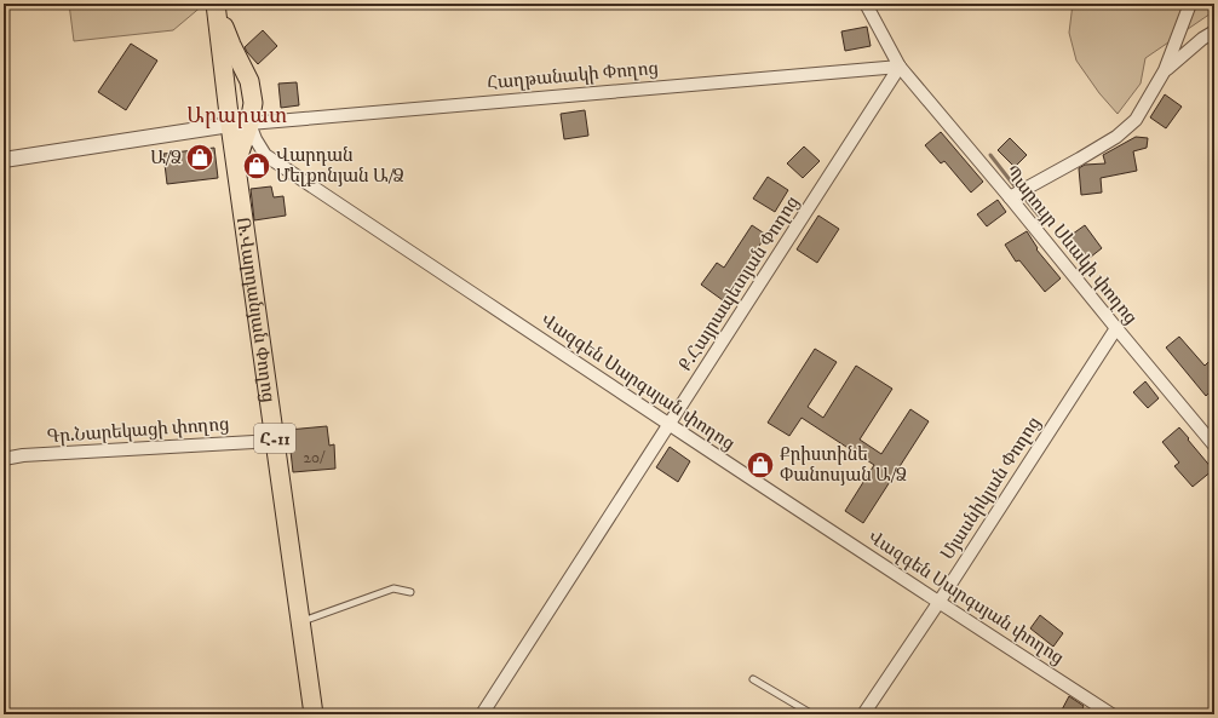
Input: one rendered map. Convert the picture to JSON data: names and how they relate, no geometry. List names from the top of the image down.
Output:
{
  "streets": {
    "main road": ["Ռ.Վարդանյան Փողոց", "Հ-11"],
    "street": [
      "Հաղթանակի Փողոց",
      "Պարույր Սևակի փողոց",
      "Ք.Հայրապետյան Փողոց",
      "Վազգեն Սարգսյան փողոց",
      "Գր.Նարեկացի փողոց",
      "Մյասնիկյան Փողոց"
    ]
  },
  "crossings": [
    ["Հաղթանակի Փողոց", "Պարույր Սևակի փողոց"],
    ["Հաղթանակի Փողոց", "Ք.Հայրապետյան Փողոց"],
    ["Հաղթանակի Փողոց", "Վազգեն Սարգսյան փողոց"],
    ["Հաղթանակի Փողոց", "Հ-11"],
    ["Պարույր Սևակի փողոց", "Ք.Հայրապետյան Փողոց"],
    ["Պարույր Սևակի փողոց", "Մյասնիկյան Փողոց"],
    ["Ք.Հայրապետյան Փողոց", "Վազգեն Սարգսյան փողոց"],
    ["Ռ.Վարդանյան Փողոց", "Գր.Նարեկացի փողոց"],
    ["Ռ.Վարդանյան Փողոց", "Հ-11"],
    ["Վազգեն Սարգսյան փողոց", "Հ-11"],
    ["Վազգեն Սարգսյան փողոց", "Մյասնիկյան Փողոց"]
  ],
  "districts": ["Արարատ"],
  "places": {
    "shop": ["Ա/Ձ", "Վարդան Մելքոնյան Ա/Ձ", "Քրիստինե Փանոսյան Ա/Ձ"]
  },
  "house_numbers": ["20/"]
}
